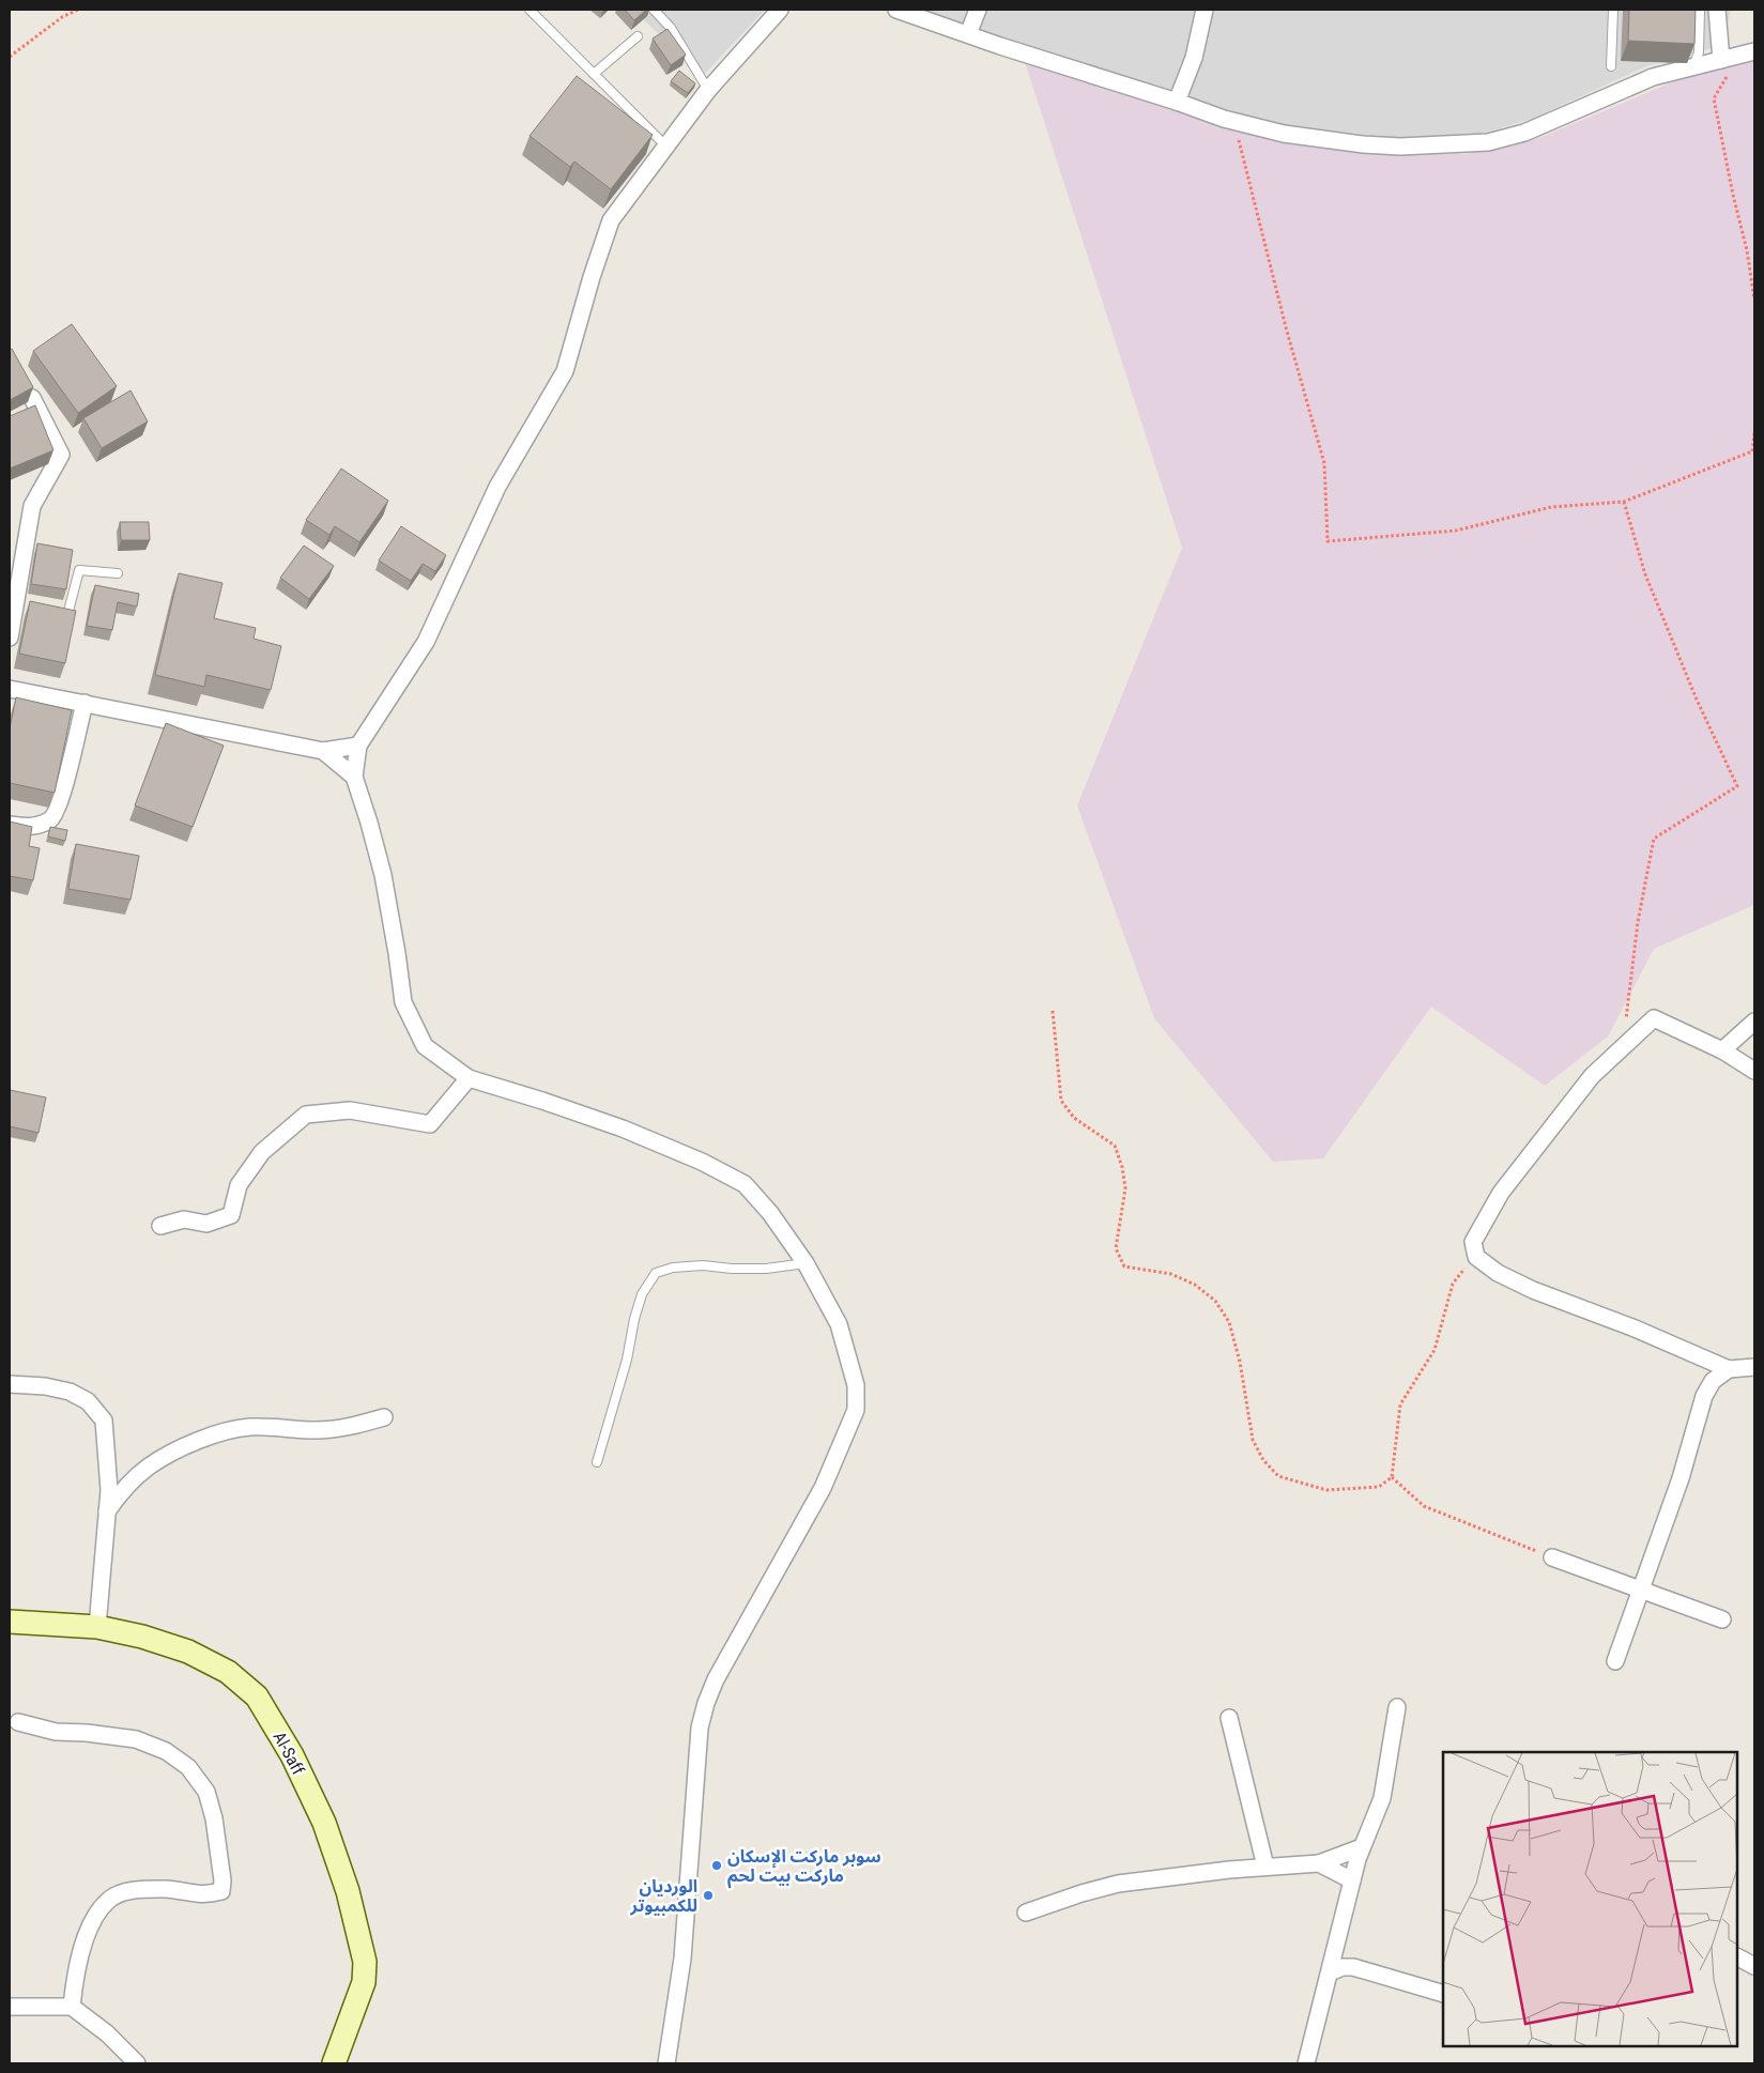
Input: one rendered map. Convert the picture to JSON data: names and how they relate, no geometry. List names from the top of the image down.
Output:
{
  "streets": {
    "street": ["Al-Saff"]
  },
  "places": ["سوبر ماركت الإسكان ماركت بيت لحم", "الورديان للكمبيوتر"]
}
